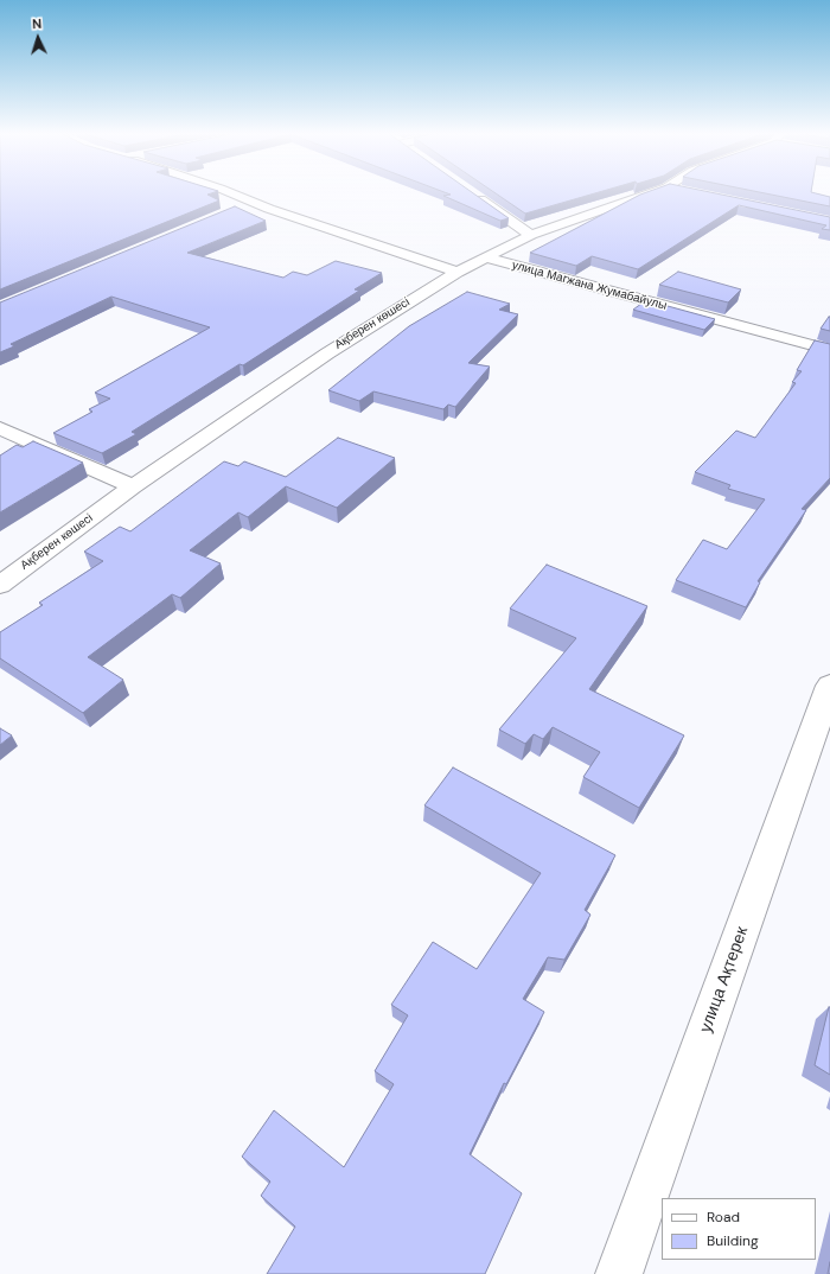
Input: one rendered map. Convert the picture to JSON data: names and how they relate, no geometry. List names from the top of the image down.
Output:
{
  "streets": {
    "street": ["улица Магжана Жумабайулы", "Ақберен көшесі", "улица Ақтерек"]
  },
  "crossings": [
    ["улица Магжана Жумабайулы", "Ақберен көшесі"]
  ],
  "legend": ["Road", "Building"],
  "north": "top"
}
